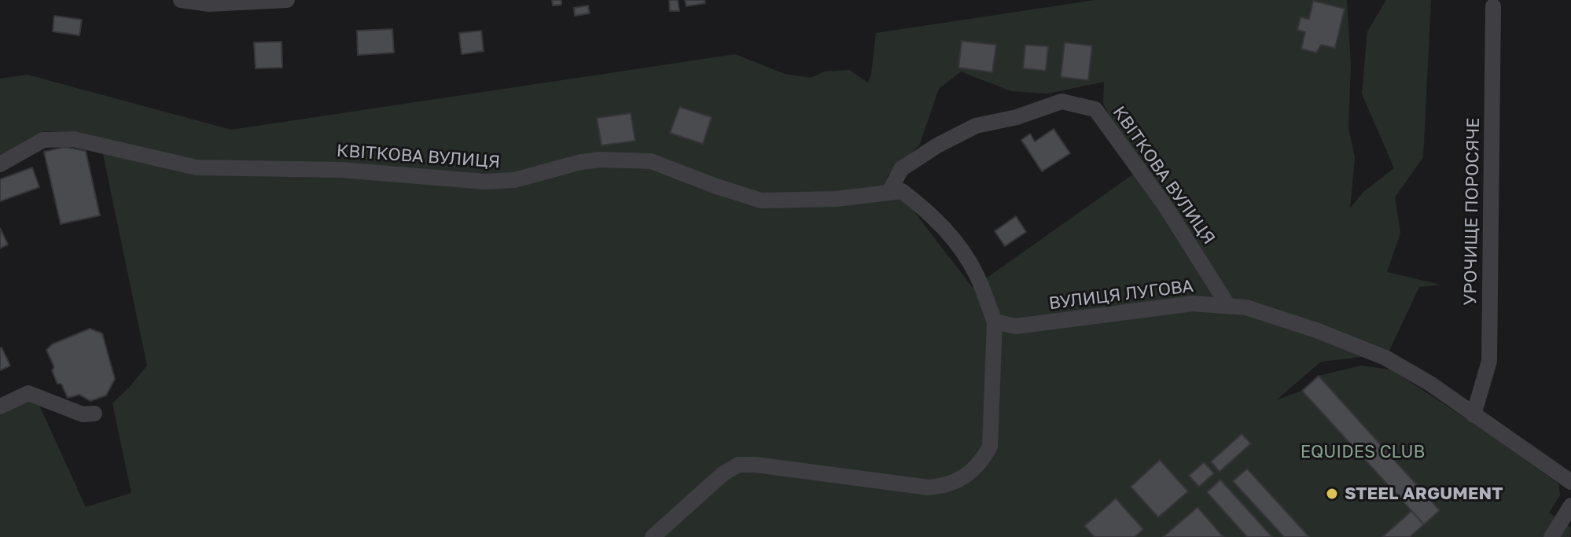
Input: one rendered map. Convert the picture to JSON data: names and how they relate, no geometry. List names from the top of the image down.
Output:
{
  "streets": {
    "street": ["КВІТКОВА ВУЛИЦЯ", "УРОЧИЩЕ ПОРОСЯЧЕ", "ВУЛИЦЯ ЛУГОВА"]
  },
  "crossings": [
    ["КВІТКОВА ВУЛИЦЯ", "ВУЛИЦЯ ЛУГОВА"],
    ["УРОЧИЩЕ ПОРОСЯЧЕ", "ВУЛИЦЯ ЛУГОВА"]
  ],
  "parks": ["EQUIDES CLUB"],
  "places": ["STEEL ARGUMENT"]
}
